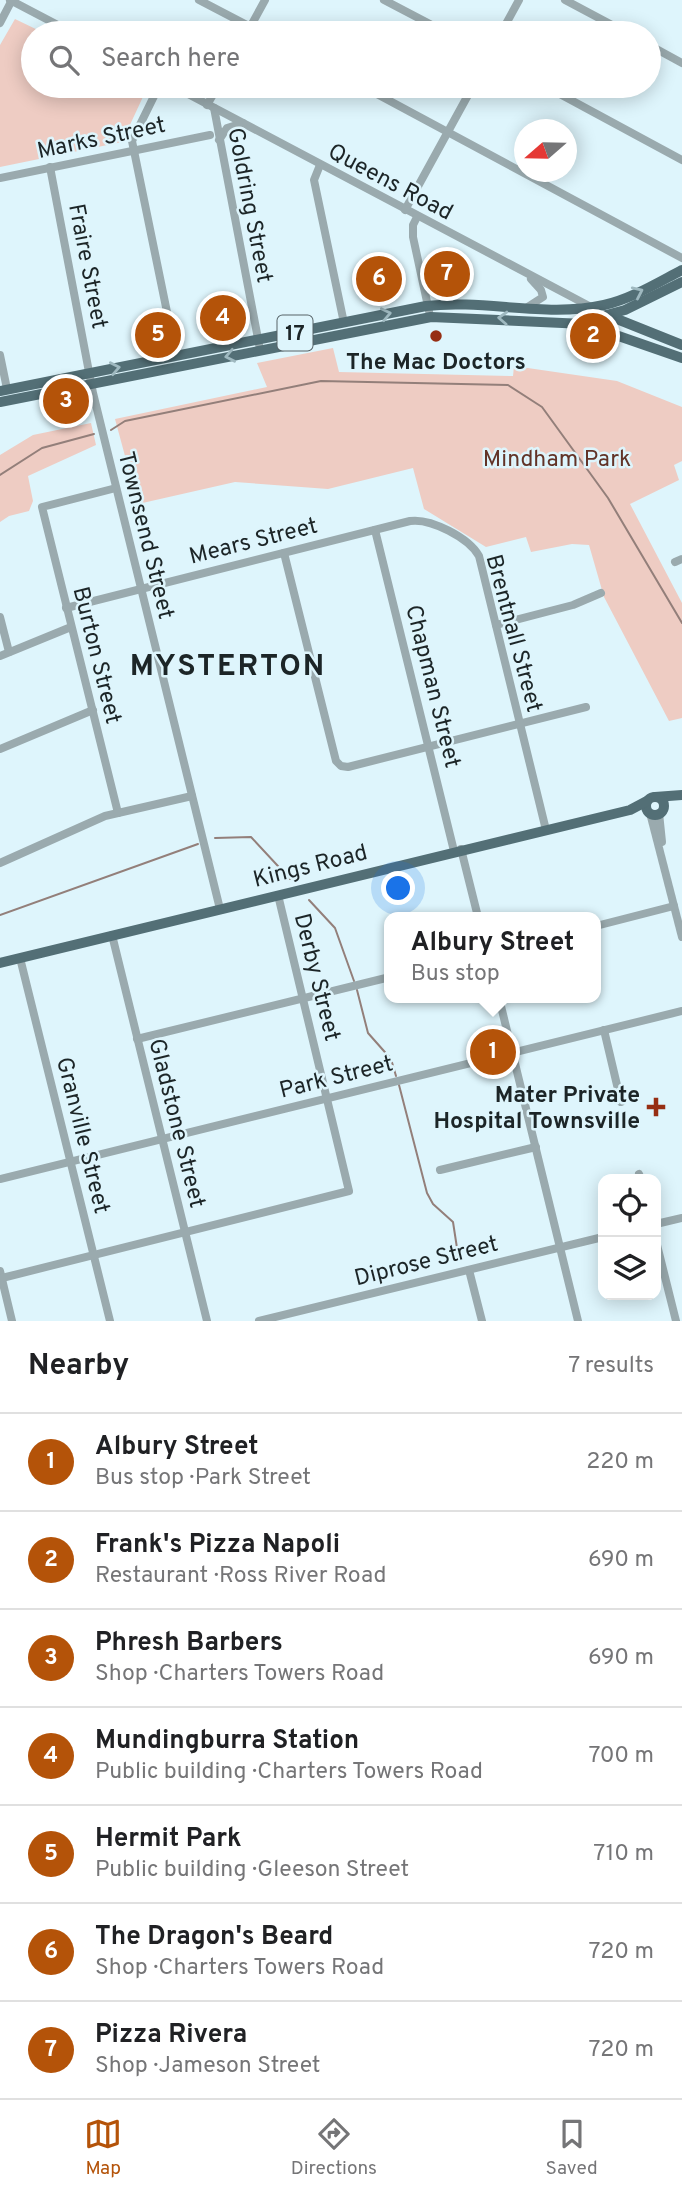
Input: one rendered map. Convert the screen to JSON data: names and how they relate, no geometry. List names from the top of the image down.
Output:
{
  "streets": {
    "main road": ["17", "Kings Road"],
    "street": [
      "Marks Street",
      "Queens Road",
      "Goldring Street",
      "Fraire Street",
      "Townsend Street",
      "Mears Street",
      "Brentnall Street",
      "Burton Street",
      "Chapman Street",
      "Derby Street",
      "Park Street",
      "Gladstone Street",
      "Granville Street",
      "Diprose Street"
    ]
  },
  "crossings": [
    ["Marks Street", "Fraire Street"],
    ["Queens Road", "Goldring Street"],
    ["Queens Road", "17"],
    ["Goldring Street", "17"],
    ["Fraire Street", "17"],
    ["Fraire Street", "Townsend Street"],
    ["17", "Townsend Street"],
    ["Townsend Street", "Mears Street"],
    ["Townsend Street", "Burton Street"],
    ["Townsend Street", "Kings Road"],
    ["Mears Street", "Brentnall Street"],
    ["Mears Street", "Burton Street"],
    ["Mears Street", "Chapman Street"],
    ["Brentnall Street", "Chapman Street"],
    ["Brentnall Street", "Kings Road"],
    ["Chapman Street", "Kings Road"],
    ["Kings Road", "Derby Street"],
    ["Kings Road", "Gladstone Street"],
    ["Kings Road", "Granville Street"],
    ["Derby Street", "Park Street"],
    ["Derby Street", "Gladstone Street"],
    ["Park Street", "Gladstone Street"],
    ["Park Street", "Granville Street"]
  ],
  "districts": ["MYSTERTON"],
  "parks": ["Mindham Park"],
  "places": {
    "other": ["The Mac Doctors"],
    "health": ["Mater Private Hospital Townsville"]
  },
  "north": "left",
  "page": {
    "search": "Search here",
    "pins": [
      "7",
      "6",
      "4",
      "5",
      "2",
      "3",
      "1"
    ],
    "popup": ["Albury Street", "Bus stop"],
    "heading": ["Nearby", "7 results"],
    "list": [
      {
        "mark": "1",
        "name": "Albury Street",
        "note": "Bus stop · Park Street",
        "value": "220 m"
      },
      {
        "mark": "2",
        "name": "Frank's Pizza Napoli",
        "note": "Restaurant · Ross River Road",
        "value": "690 m"
      },
      {
        "mark": "3",
        "name": "Phresh Barbers",
        "note": "Shop · Charters Towers Road",
        "value": "690 m"
      },
      {
        "mark": "4",
        "name": "Mundingburra Station",
        "note": "Public building · Charters Towers Road",
        "value": "700 m"
      },
      {
        "mark": "5",
        "name": "Hermit Park",
        "note": "Public building · Gleeson Street",
        "value": "710 m"
      },
      {
        "mark": "6",
        "name": "The Dragon's Beard",
        "note": "Shop · Charters Towers Road",
        "value": "720 m"
      },
      {
        "mark": "7",
        "name": "Pizza Rivera",
        "note": "Shop · Jameson Street",
        "value": "720 m"
      }
    ],
    "nav": ["Map", "Directions", "Saved"]
  }
}
